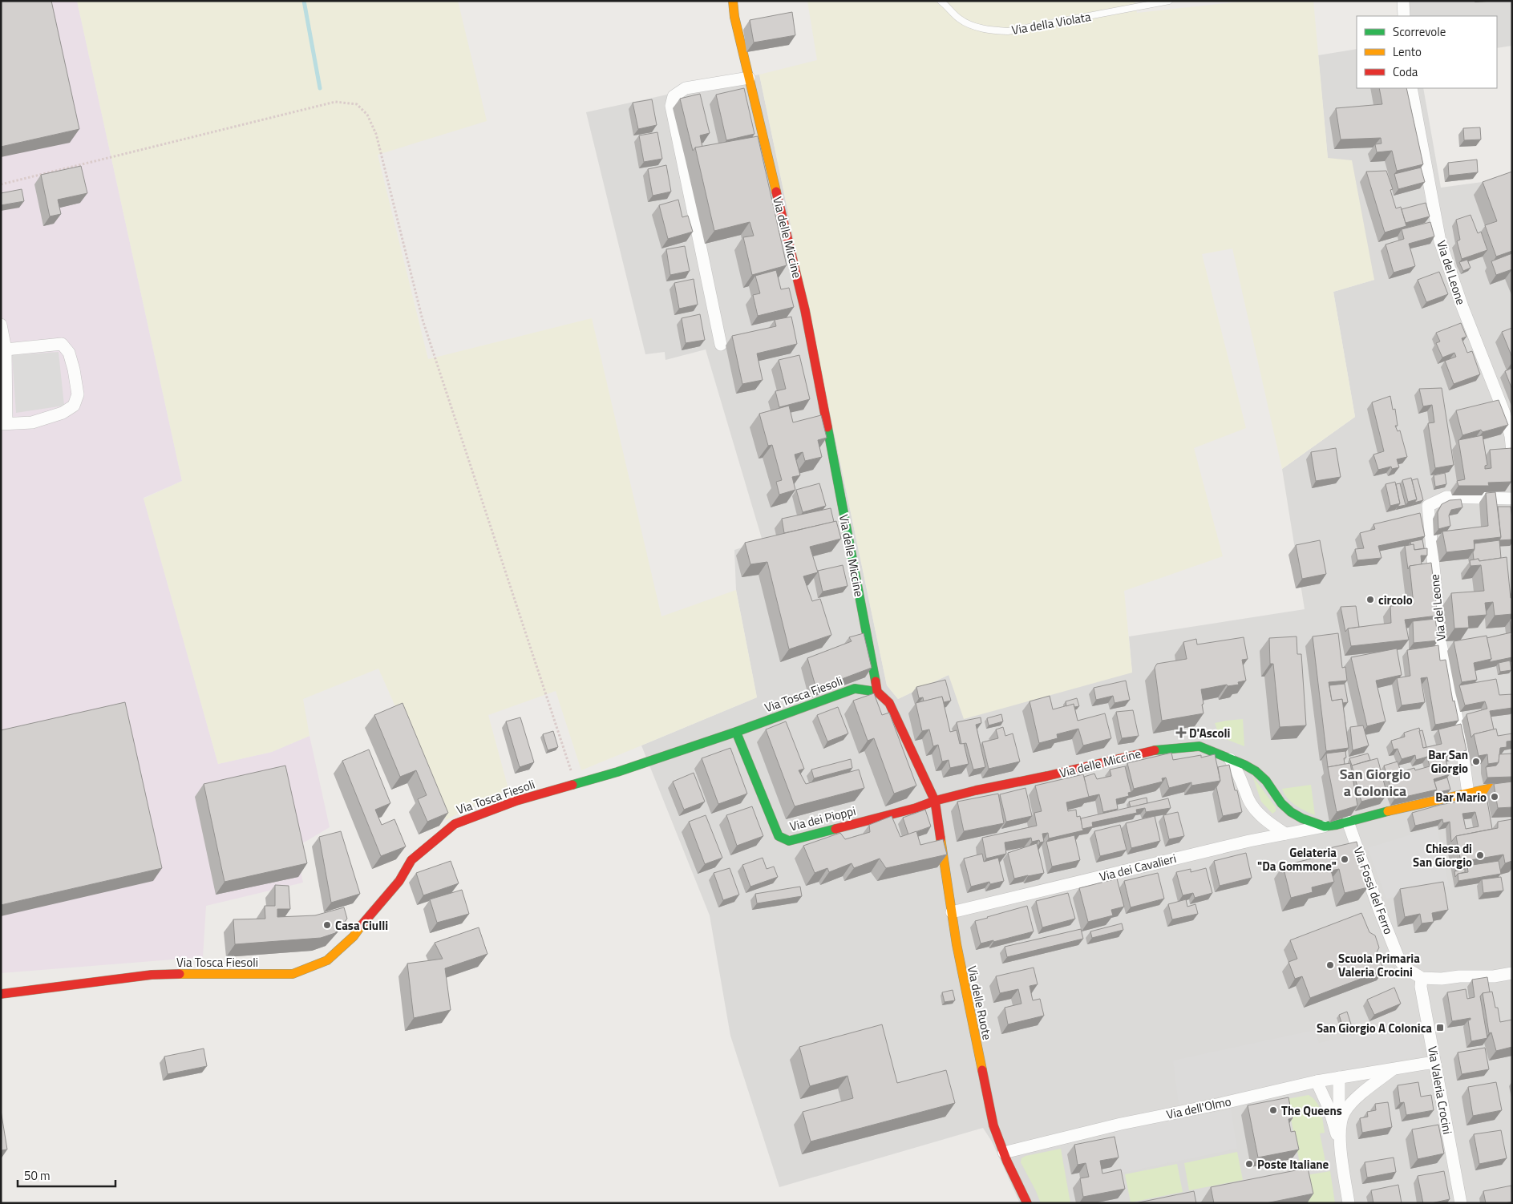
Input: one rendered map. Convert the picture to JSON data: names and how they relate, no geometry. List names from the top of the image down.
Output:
{
  "streets": {
    "street": [
      "Via delle Miccine",
      "Via del Leone",
      "Via Tosca Fiesoli",
      "Via dei Pioppi",
      "Via dei Cavalieri",
      "Via Fossi del Ferro",
      "Via delle Ruote",
      "Via Valeria Crocini",
      "Via dell'Olmo"
    ],
    "lane": ["Via della Violata"]
  },
  "crossings": [
    ["Via delle Miccine", "Via Tosca Fiesoli"],
    ["Via delle Miccine", "Via dei Pioppi"],
    ["Via delle Miccine", "Via dei Cavalieri"],
    ["Via delle Miccine", "Via delle Ruote"],
    ["Via Tosca Fiesoli", "Via dei Pioppi"],
    ["Via dei Pioppi", "Via delle Ruote"],
    ["Via dei Cavalieri", "Via delle Ruote"],
    ["Via Fossi del Ferro", "Via Valeria Crocini"],
    ["Via delle Ruote", "Via dell'Olmo"],
    ["Via Valeria Crocini", "Via dell'Olmo"]
  ],
  "districts": ["San Giorgio a Colonica"],
  "places": {
    "other": [
      "circolo",
      "Bar San Giorgio",
      "Bar Mario",
      "Chiesa di San Giorgio",
      "Gelateria \"Da Gommone\"",
      "Casa Ciulli",
      "Scuola Primaria Valeria Crocini",
      "The Queens",
      "Poste Italiane"
    ],
    "health": ["D'Ascoli"],
    "transit": ["San Giorgio A Colonica"]
  },
  "legend": ["Scorrevole", "Lento", "Coda"],
  "scale_bar": "50 m"
}
